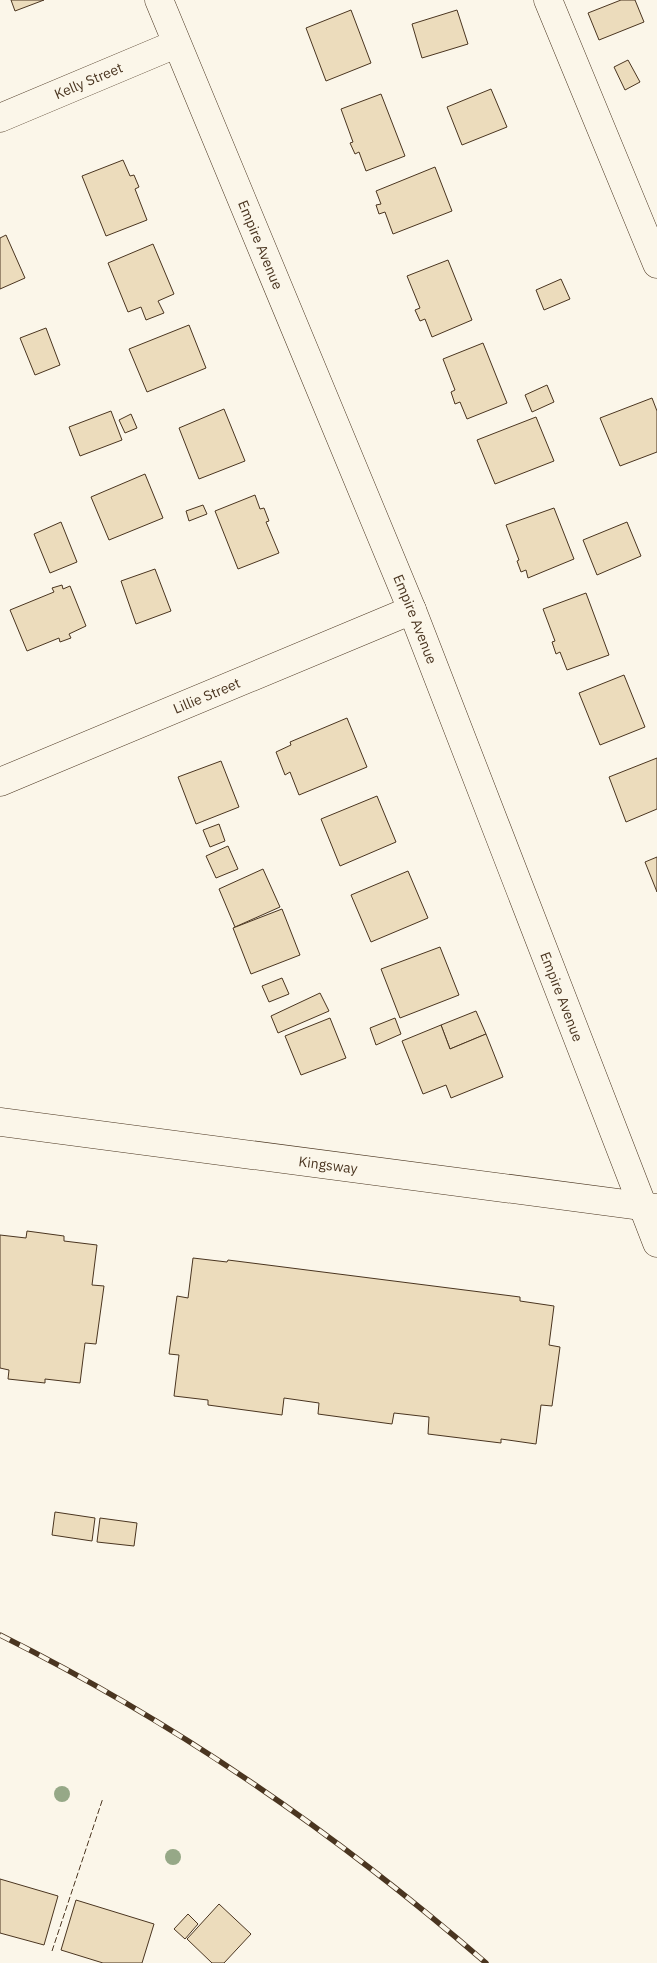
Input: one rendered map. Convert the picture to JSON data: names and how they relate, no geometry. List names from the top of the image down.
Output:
{
  "streets": {
    "street": [
      "Kelly Street",
      "Empire Avenue",
      "Lillie Street",
      "Kingsway"
    ]
  },
  "crossings": [
    ["Kelly Street", "Empire Avenue"],
    ["Empire Avenue", "Lillie Street"],
    ["Empire Avenue", "Kingsway"]
  ]
}
